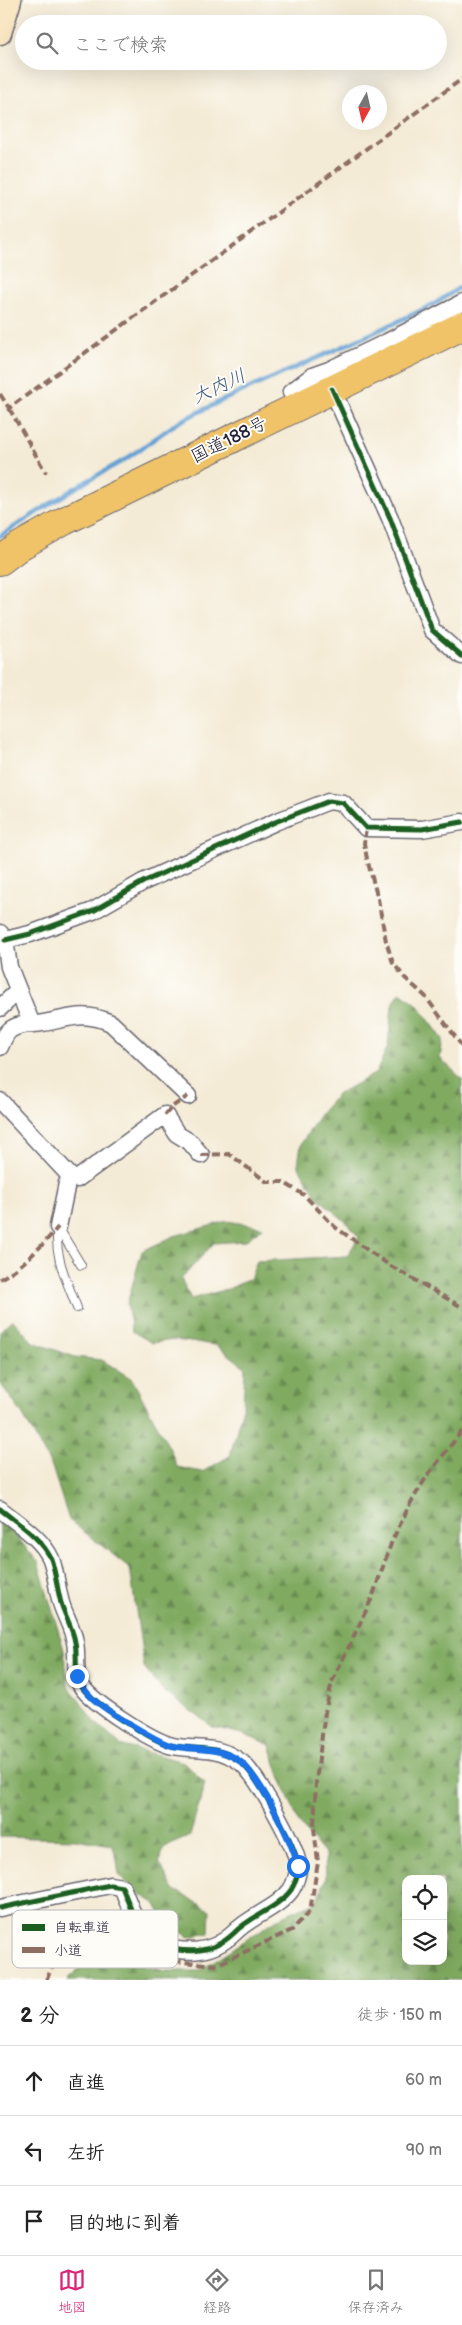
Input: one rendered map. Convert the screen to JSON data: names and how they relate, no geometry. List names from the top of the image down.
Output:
{
  "streets": {
    "highway": ["国道188号"]
  },
  "water": ["大内川"],
  "legend": ["自転車道", "小道"],
  "north": "bottom",
  "page": {
    "search": "ここで検索",
    "heading": ["2 分", "徒歩 · 150 m"],
    "list": [
      ["直進", "60 m"],
      ["左折", "90 m"],
      "目的地に到着"
    ],
    "nav": ["地図", "経路", "保存済み"]
  }
}
